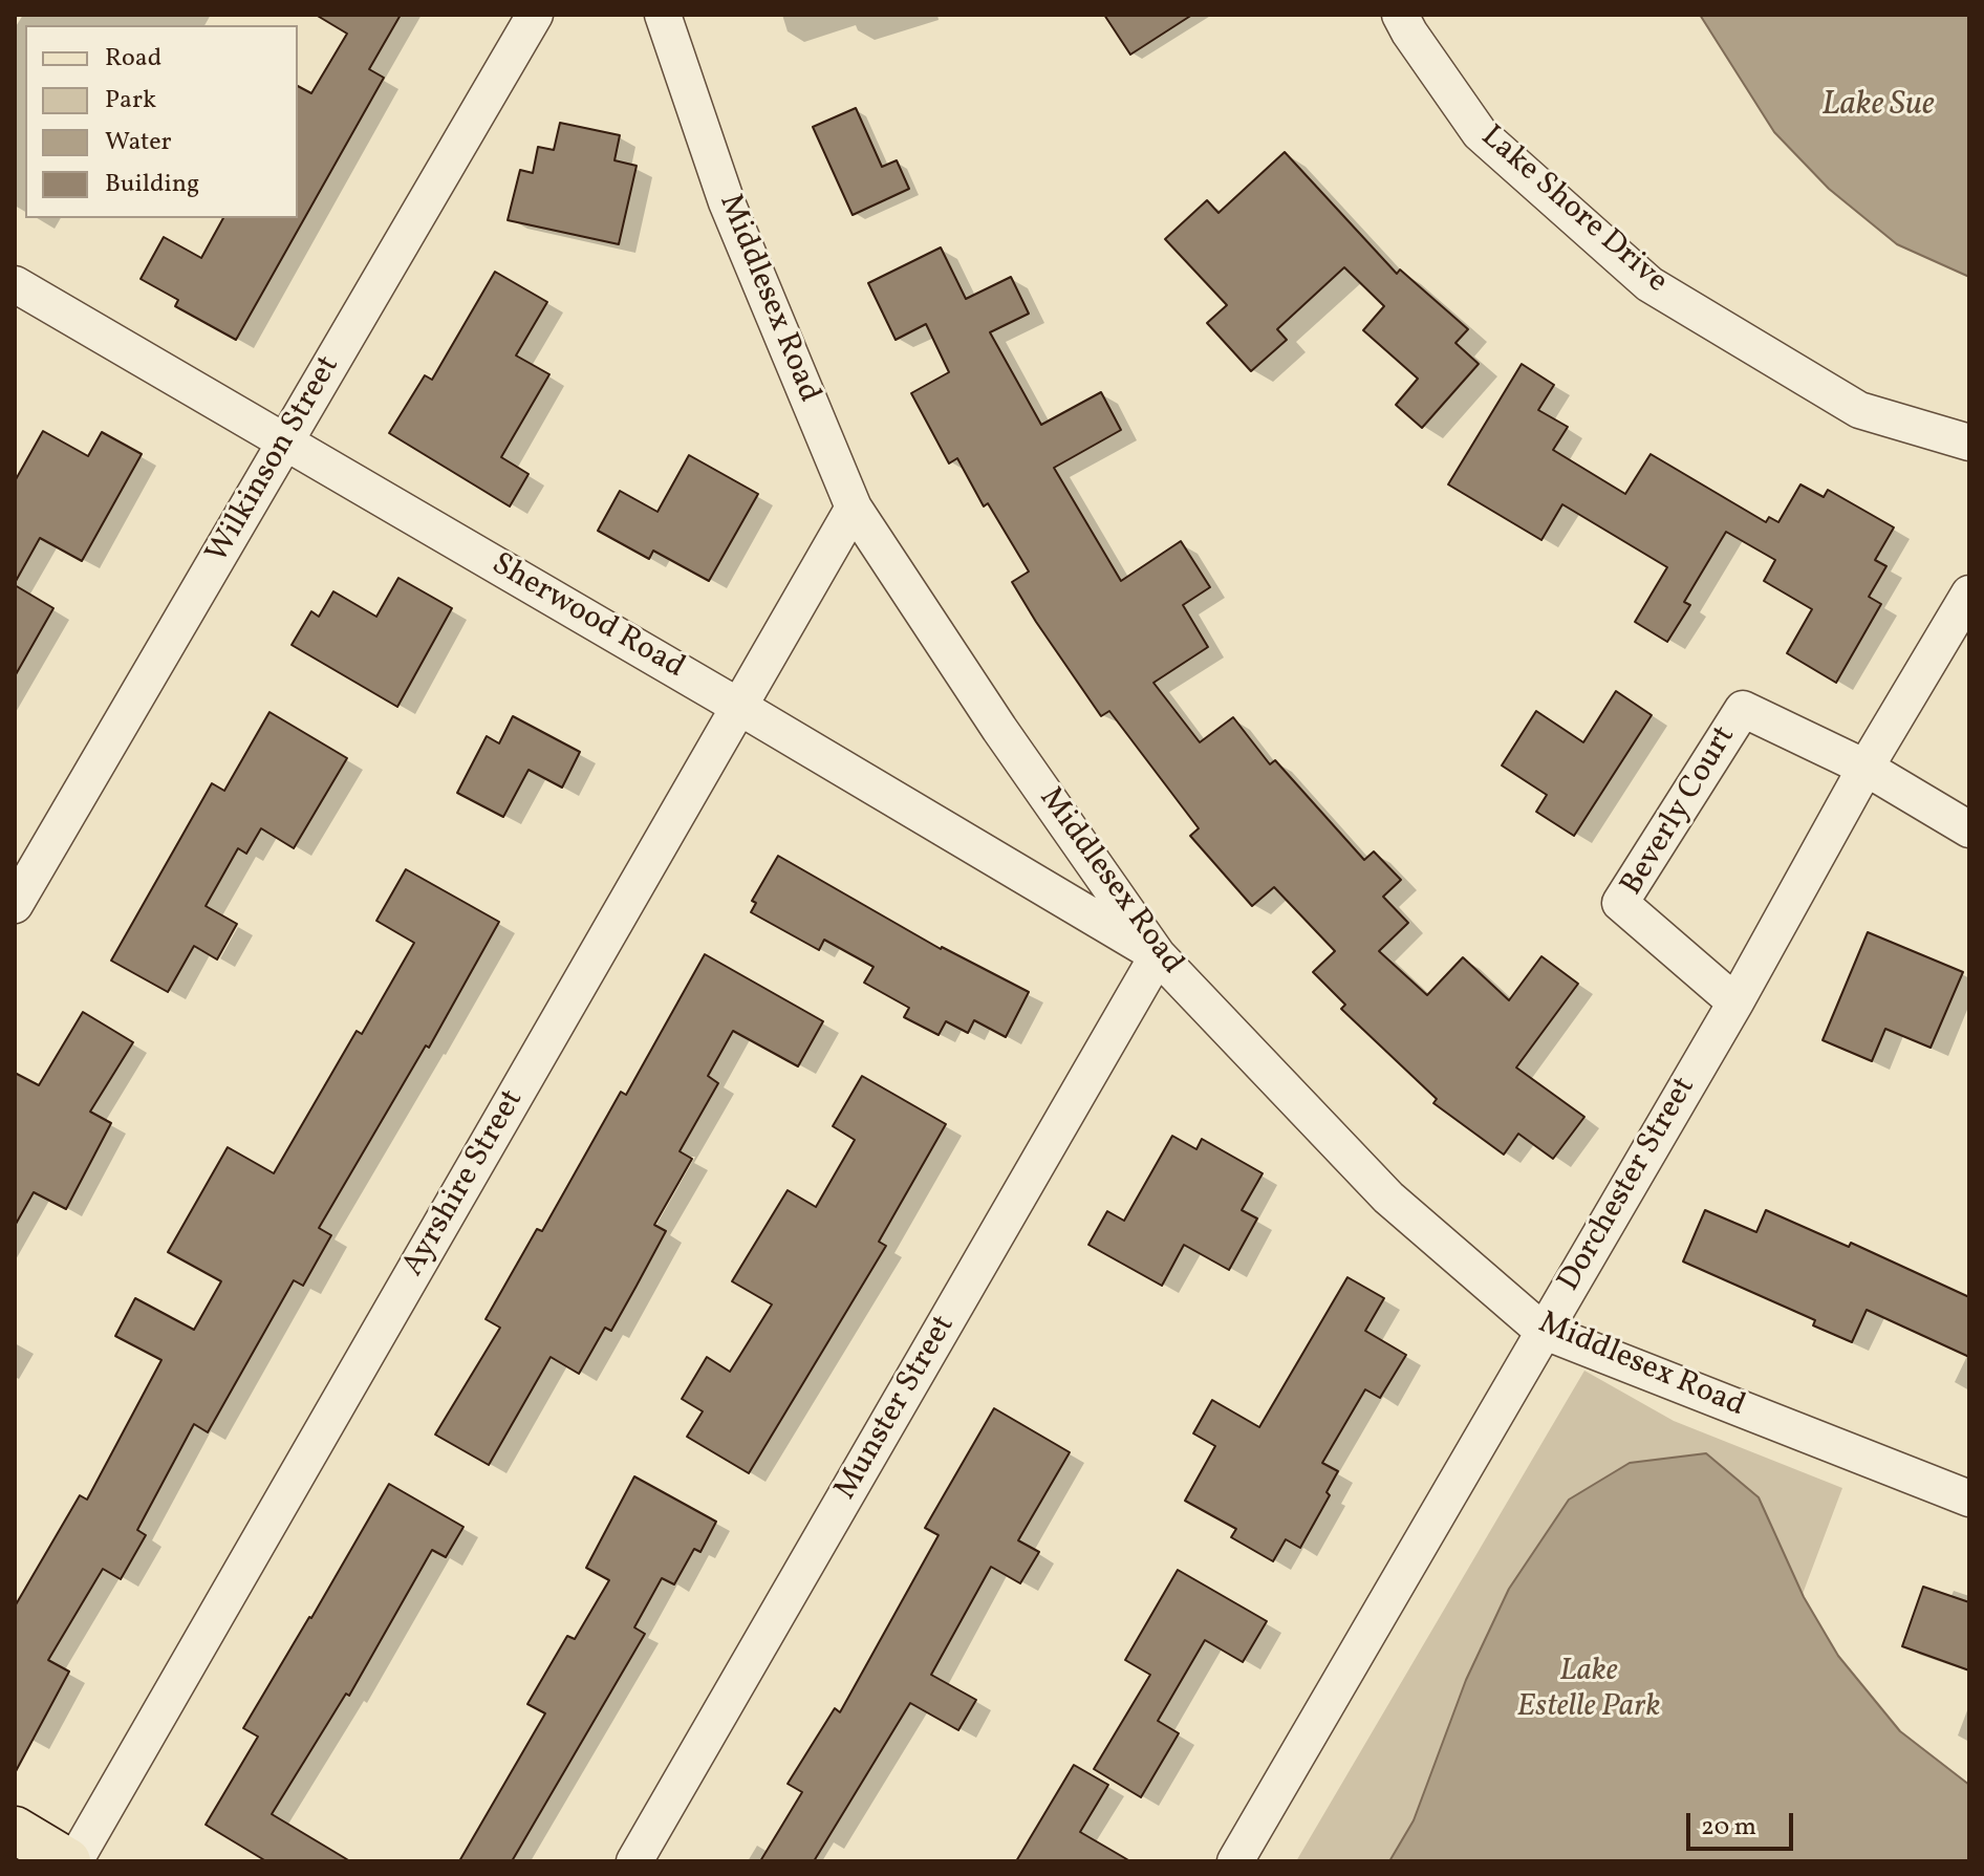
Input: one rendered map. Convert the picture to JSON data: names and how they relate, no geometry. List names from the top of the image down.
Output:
{
  "streets": {
    "street": [
      "Lake Shore Drive",
      "Middlesex Road",
      "Wilkinson Street",
      "Sherwood Road",
      "Beverly Court",
      "Ayrshire Street",
      "Dorchester Street",
      "Munster Street"
    ]
  },
  "crossings": [
    ["Middlesex Road", "Sherwood Road"],
    ["Middlesex Road", "Ayrshire Street"],
    ["Middlesex Road", "Dorchester Street"],
    ["Middlesex Road", "Munster Street"],
    ["Wilkinson Street", "Sherwood Road"],
    ["Sherwood Road", "Ayrshire Street"],
    ["Sherwood Road", "Munster Street"],
    ["Beverly Court", "Dorchester Street"]
  ],
  "water": ["Lake Sue"],
  "parks": ["Lake Estelle Park"],
  "legend": [
    "Road",
    "Park",
    "Water",
    "Building"
  ],
  "scale_bar": "20 m"
}
